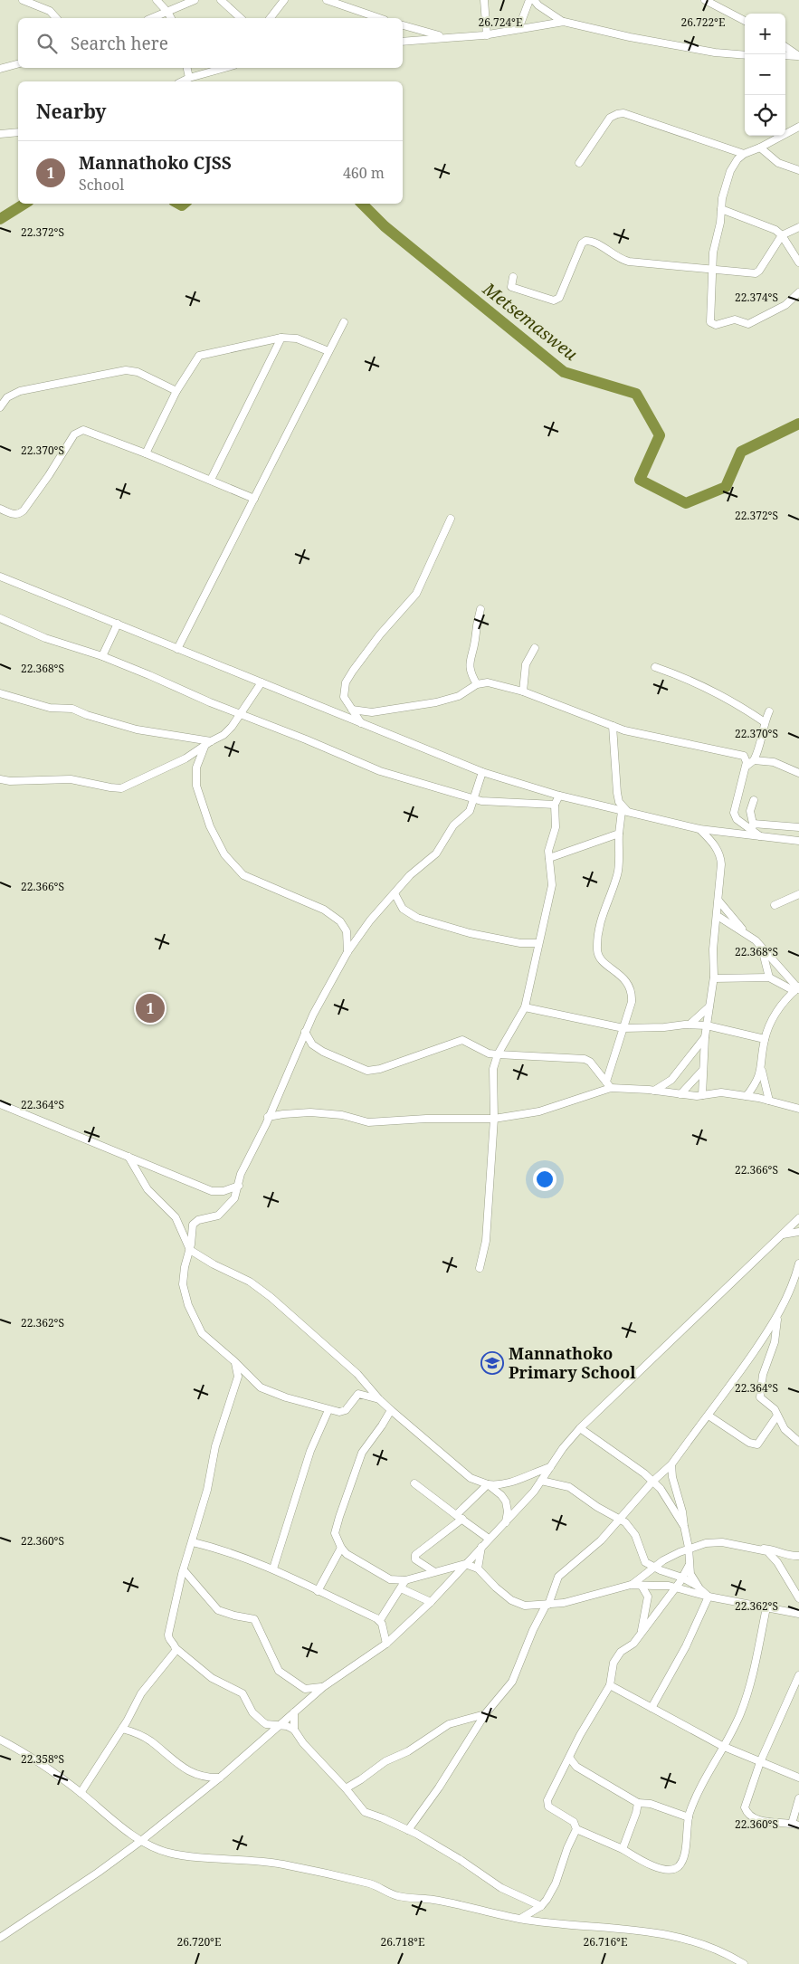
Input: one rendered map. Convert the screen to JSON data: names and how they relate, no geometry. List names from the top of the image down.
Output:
{
  "water": ["Metsemasweu"],
  "places": {
    "school or university": ["Mannathoko Primary School"]
  },
  "page": {
    "map_buttons": ["+", "−"],
    "search": "Search here",
    "heading": "Nearby",
    "list": [
      {
        "mark": "1",
        "name": "Mannathoko CJSS",
        "note": "School",
        "value": "460 m"
      }
    ],
    "pins": "1"
  },
  "coordinates": [
    "26.724°E",
    "26.722°E",
    "22.372°S",
    "22.374°S",
    "22.370°S",
    "22.368°S",
    "22.366°S",
    "22.364°S",
    "22.362°S",
    "22.360°S",
    "22.358°S",
    "26.720°E",
    "26.718°E",
    "26.716°E"
  ]
}
